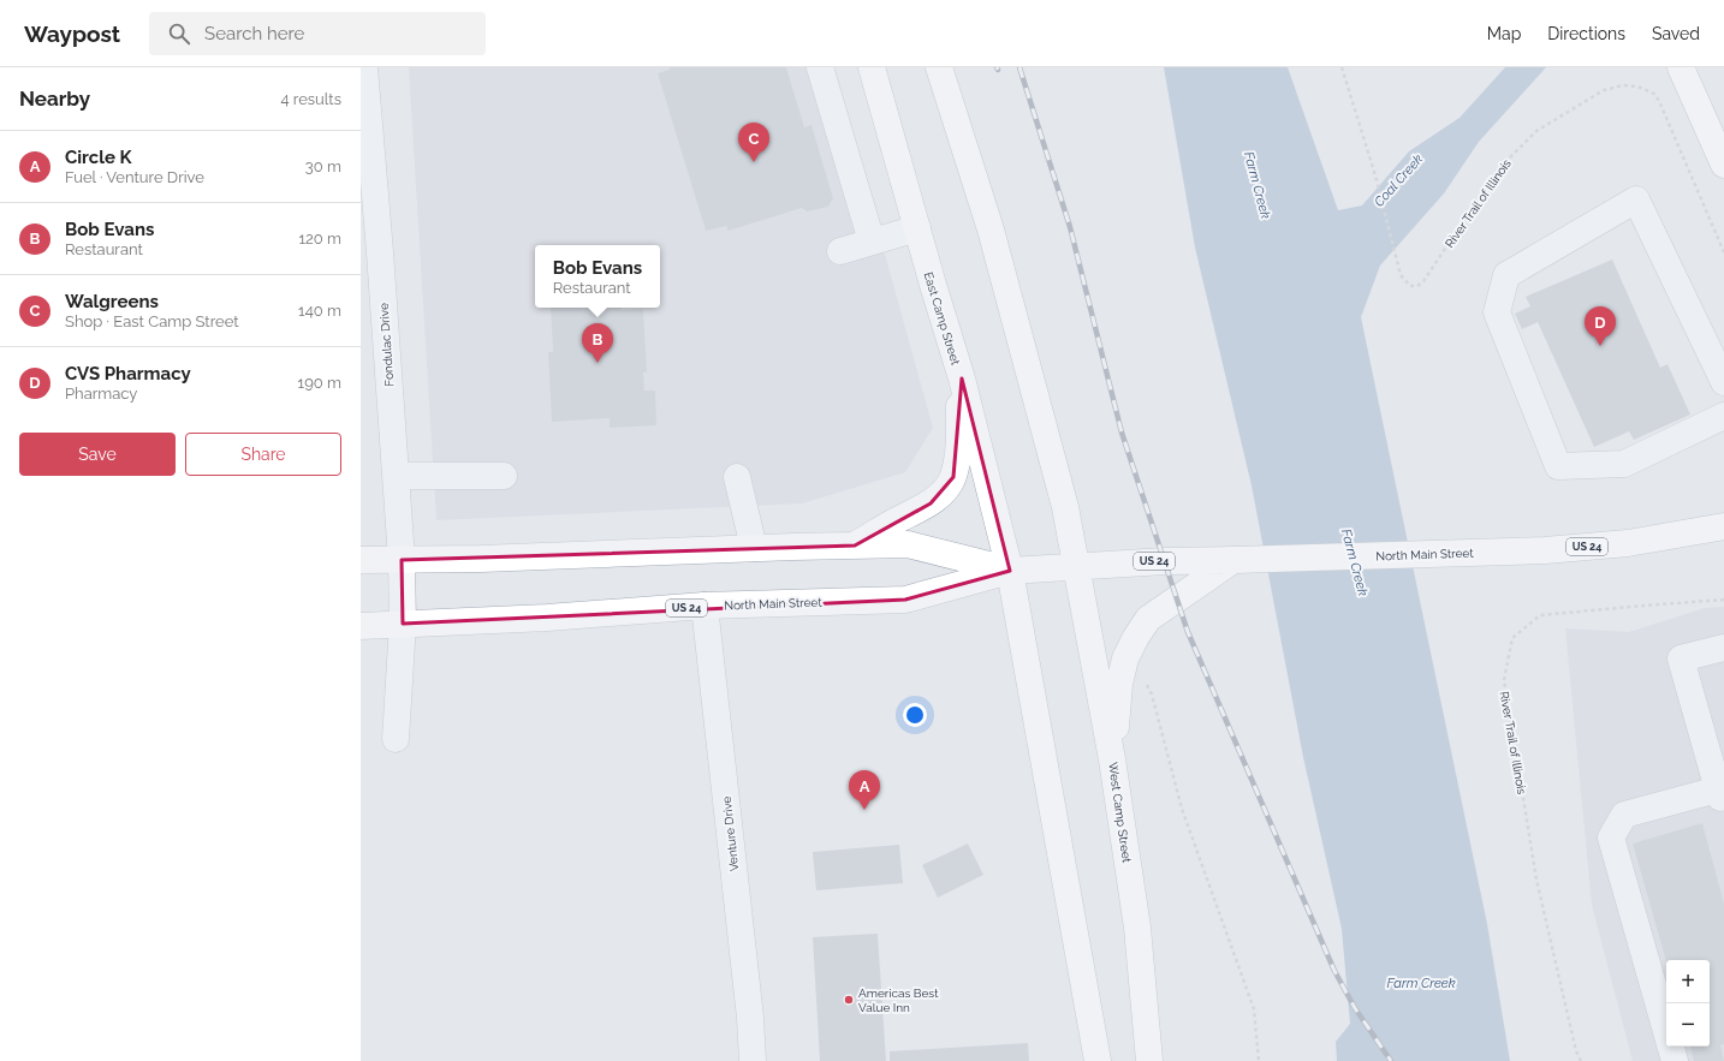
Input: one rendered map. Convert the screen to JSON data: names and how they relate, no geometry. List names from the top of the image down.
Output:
{
  "streets": {
    "main road": [
      "East Camp Street",
      "US 24",
      "North Main Street",
      "West Camp Street"
    ],
    "street": ["Fondulac Drive", "Venture Drive"],
    "path": ["River Trail of Illinois"]
  },
  "crossings": [
    ["East Camp Street", "North Main Street"],
    ["Fondulac Drive", "North Main Street"],
    ["North Main Street", "West Camp Street"],
    ["North Main Street", "Venture Drive"]
  ],
  "water": ["Coal Creek", "Farm Creek"],
  "places": ["Americas Best Value Inn"],
  "page": {
    "header": "Waypost",
    "search": "Search here",
    "nav": ["Map", "Directions", "Saved"],
    "heading": ["Nearby", "4 results"],
    "pins": [
      "C",
      "D",
      "B",
      "A"
    ],
    "list": [
      {
        "mark": "A",
        "name": "Circle K",
        "note": "Fuel · Venture Drive",
        "value": "30 m"
      },
      {
        "mark": "B",
        "name": "Bob Evans",
        "note": "Restaurant",
        "value": "120 m"
      },
      {
        "mark": "C",
        "name": "Walgreens",
        "note": "Shop · East Camp Street",
        "value": "140 m"
      },
      {
        "mark": "D",
        "name": "CVS Pharmacy",
        "note": "Pharmacy",
        "value": "190 m"
      }
    ],
    "popup": ["Bob Evans", "Restaurant"],
    "buttons": ["Save", "Share"],
    "map_buttons": ["+", "−"]
  }
}
